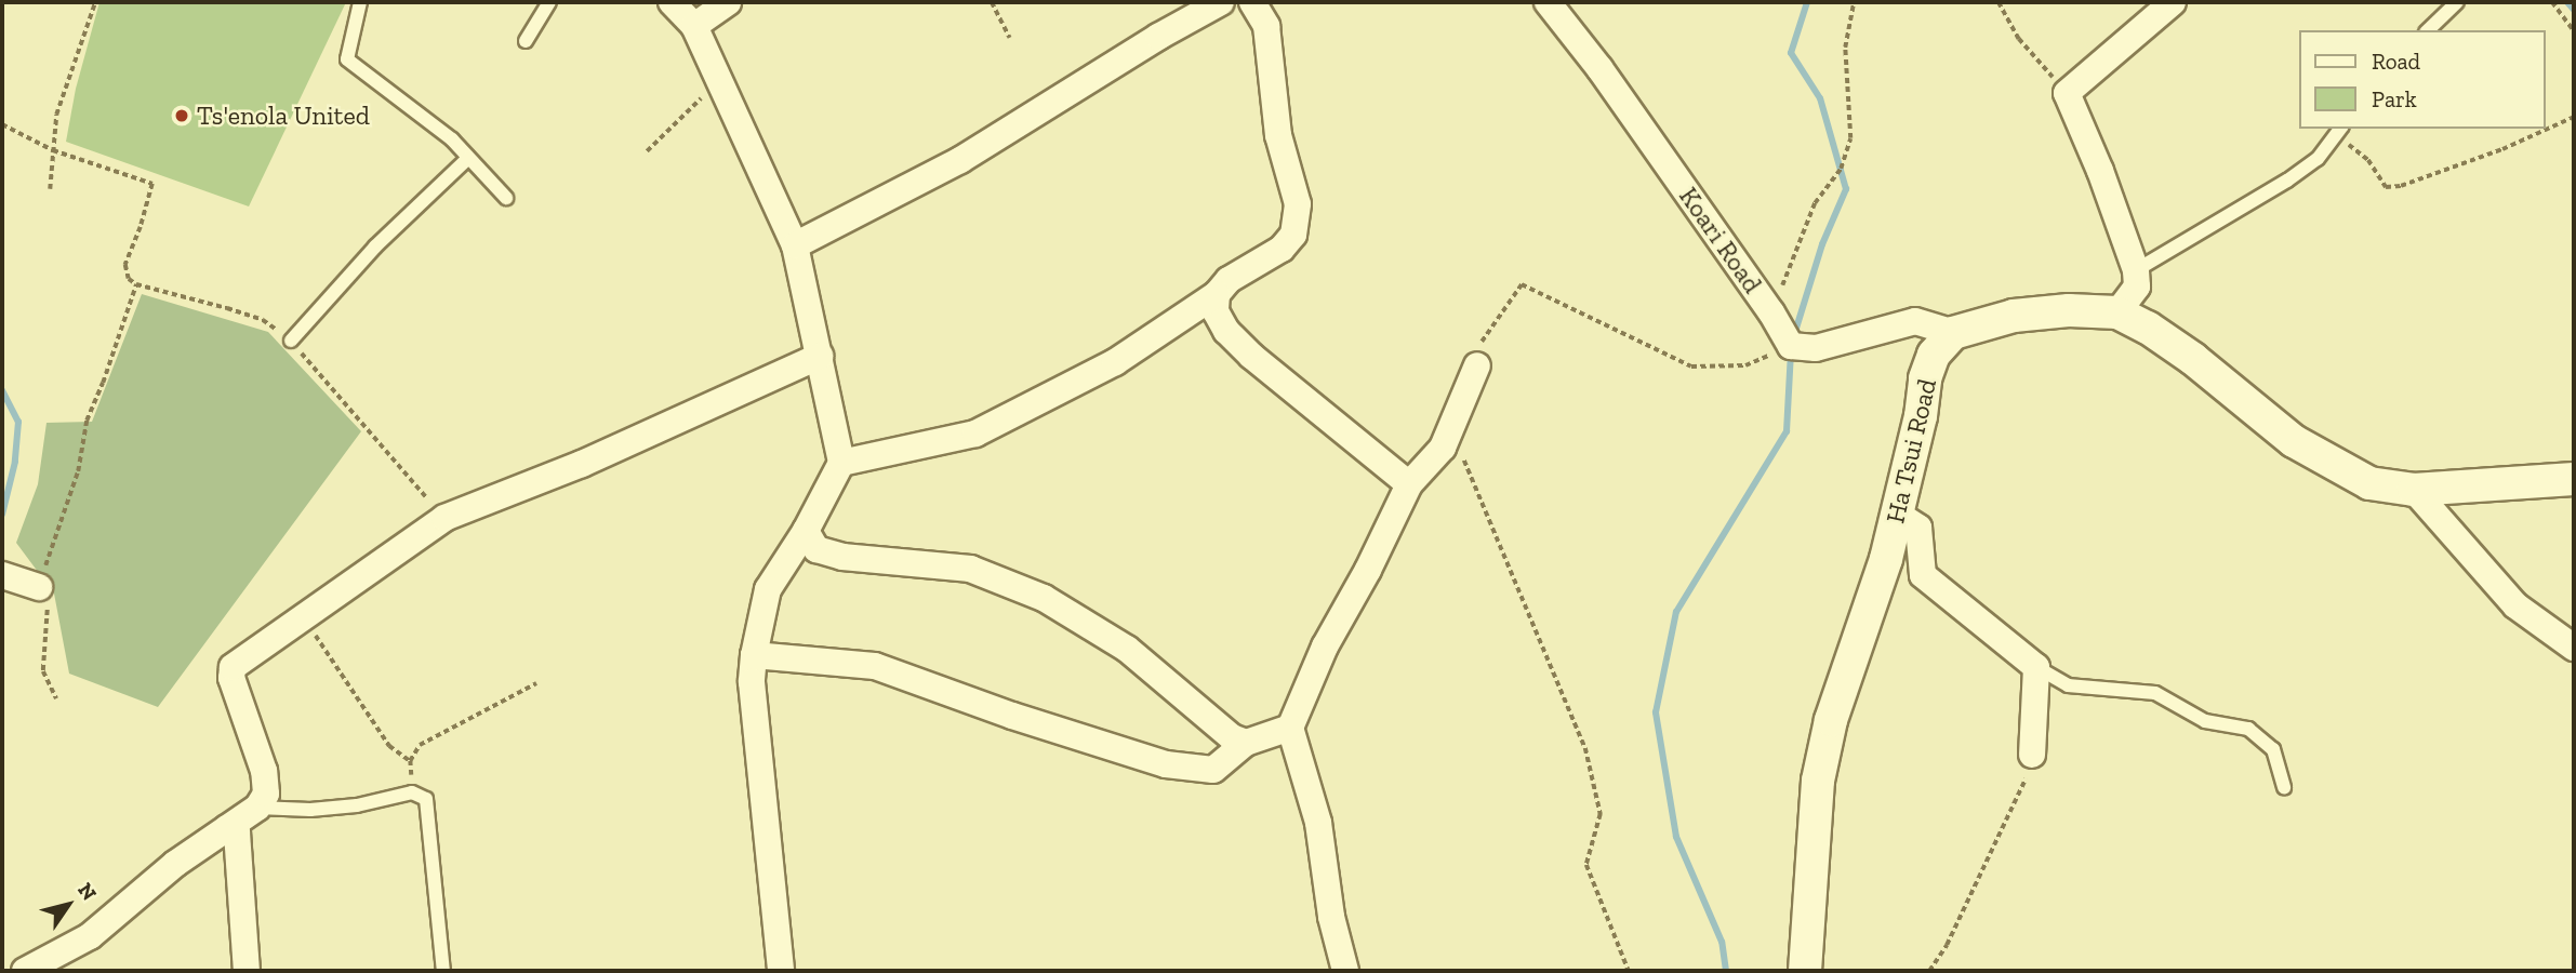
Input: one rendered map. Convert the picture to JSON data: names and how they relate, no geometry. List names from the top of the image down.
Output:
{
  "streets": {
    "street": ["Koari Road", "Ha Tsui Road"]
  },
  "crossings": [
    ["Koari Road", "Ha Tsui Road"]
  ],
  "places": ["Ts'enola United"],
  "legend": ["Road", "Park"],
  "north": "top right"
}
